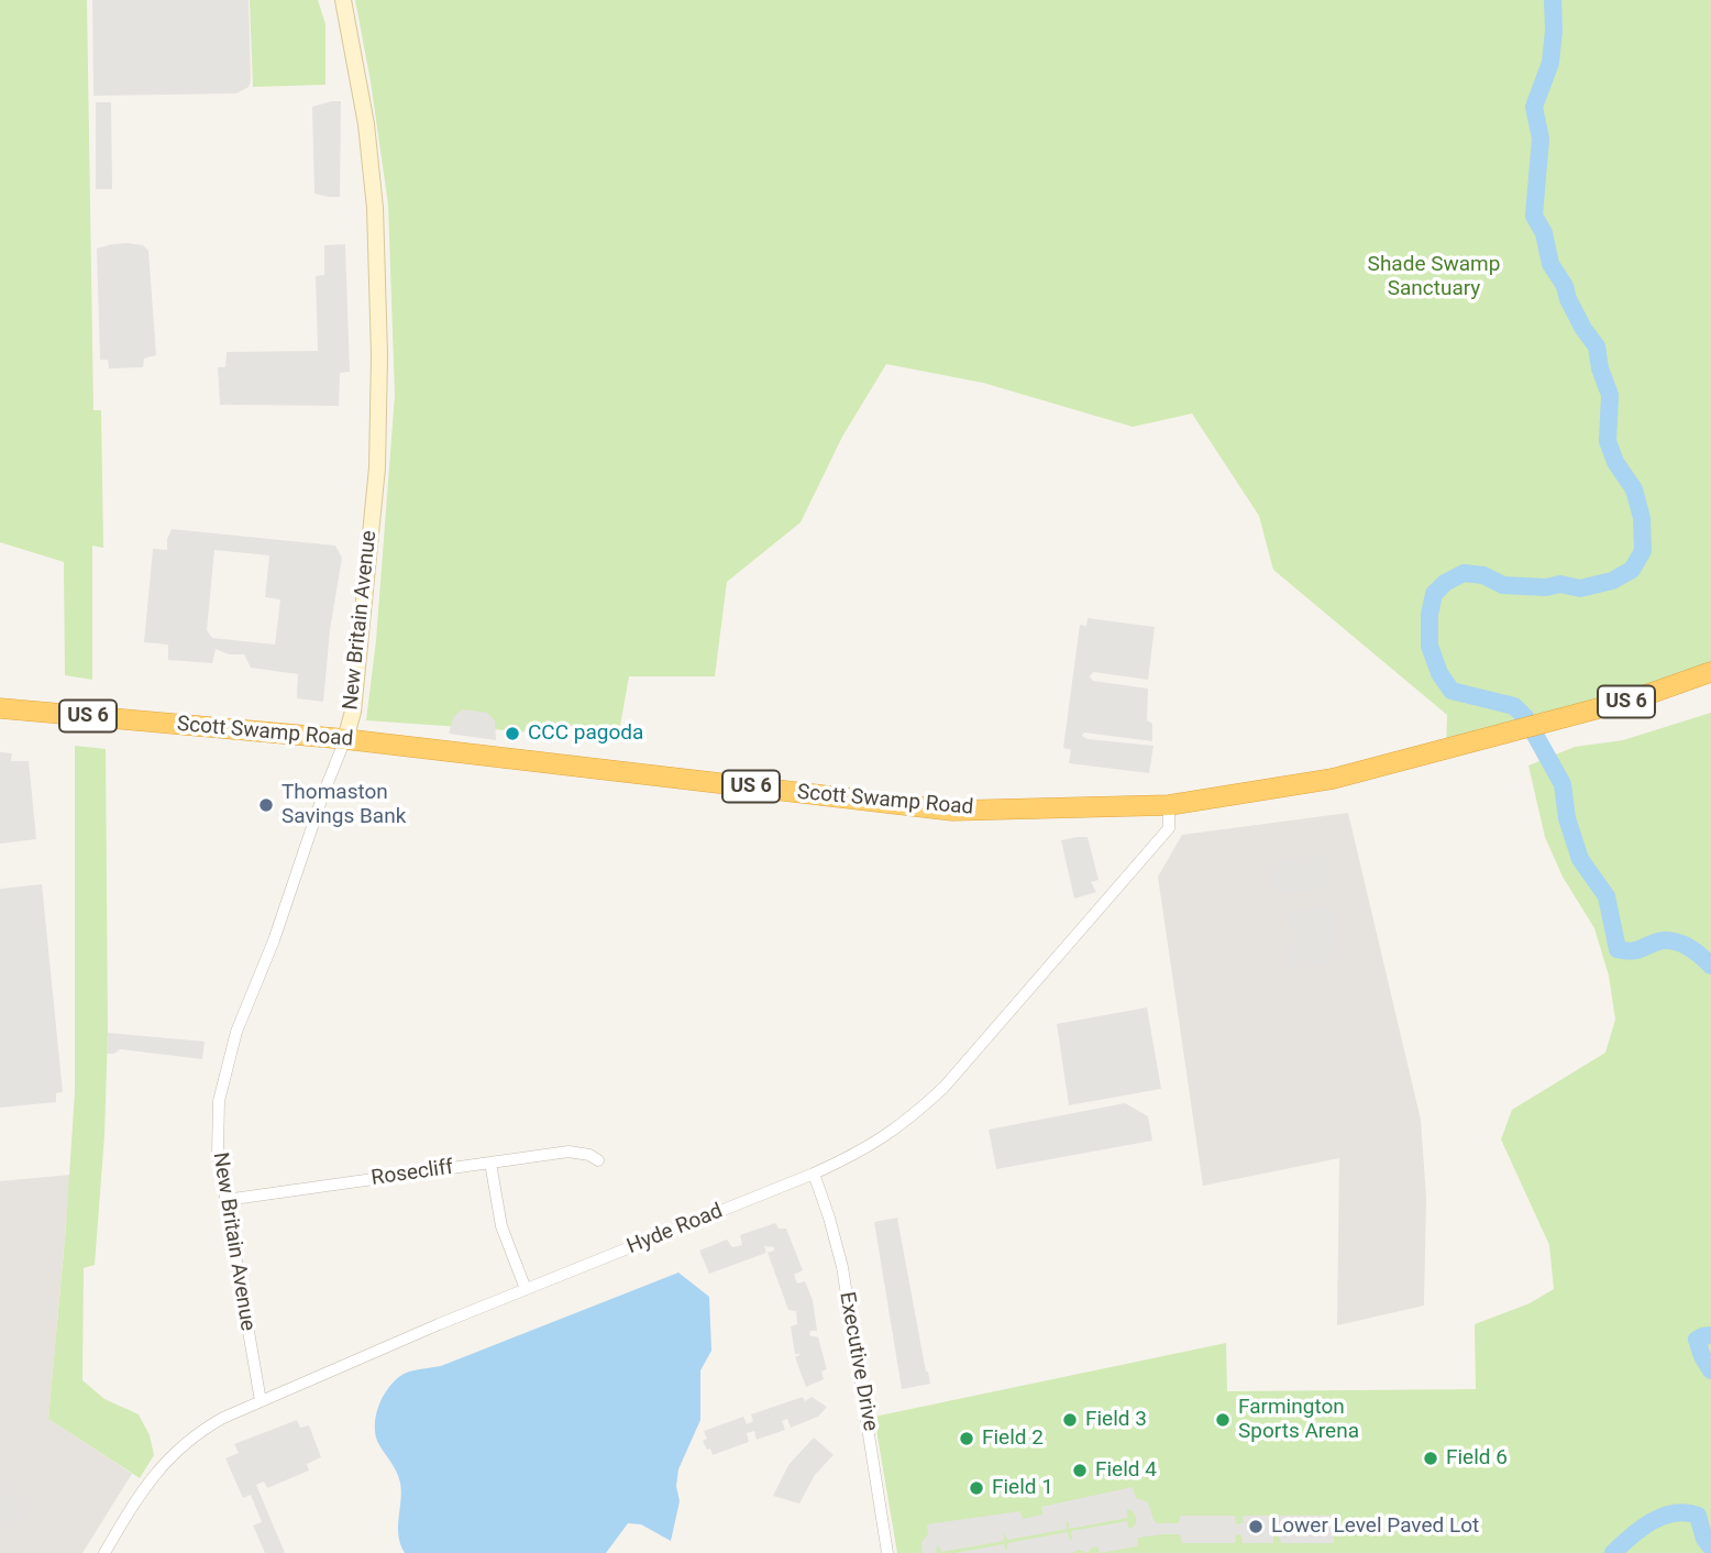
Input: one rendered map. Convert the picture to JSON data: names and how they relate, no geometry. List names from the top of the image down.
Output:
{
  "streets": {
    "highway": ["US 6", "Scott Swamp Road"],
    "street": [
      "New Britain Avenue",
      "Rosecliff",
      "Hyde Road",
      "Executive Drive"
    ]
  },
  "crossings": [
    ["New Britain Avenue", "Scott Swamp Road"],
    ["New Britain Avenue", "Rosecliff"],
    ["New Britain Avenue", "Hyde Road"],
    ["Scott Swamp Road", "Hyde Road"],
    ["Hyde Road", "Executive Drive"]
  ],
  "parks": ["Shade Swamp Sanctuary"],
  "places": [
    "CCC pagoda",
    "Thomaston Savings Bank",
    "Field 3",
    "Farmington Sports Arena",
    "Field 2",
    "Field 6",
    "Field 4",
    "Field 1",
    "Lower Level Paved Lot"
  ]
}
